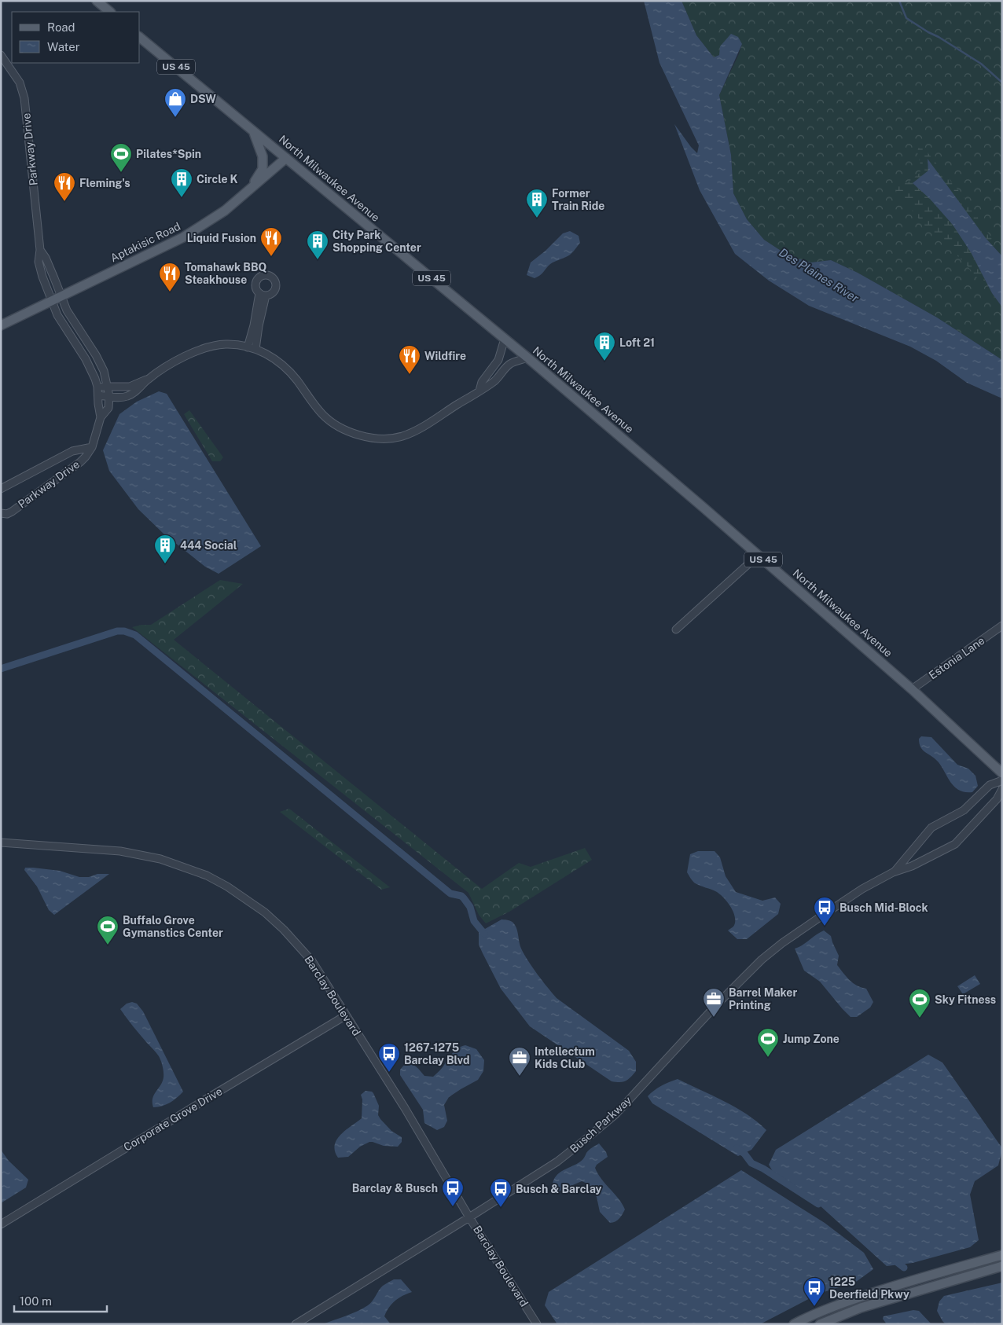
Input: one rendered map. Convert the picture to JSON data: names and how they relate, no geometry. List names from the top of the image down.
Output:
{
  "streets": {
    "main road": ["US 45", "North Milwaukee Avenue", "Aptakisic Road"],
    "street": [
      "Parkway Drive",
      "Estonia Lane",
      "Barclay Boulevard",
      "Corporate Grove Drive",
      "Busch Parkway"
    ]
  },
  "crossings": [
    ["Parkway Drive", "Aptakisic Road"],
    ["North Milwaukee Avenue", "Aptakisic Road"],
    ["North Milwaukee Avenue", "Estonia Lane"],
    ["Barclay Boulevard", "Corporate Grove Drive"],
    ["Barclay Boulevard", "Busch Parkway"]
  ],
  "water": ["Des Plaines River"],
  "places": {
    "shop": ["DSW"],
    "sports": [
      "Pilates*Spin",
      "Buffalo Grove Gymanstics Center",
      "Sky Fitness",
      "Jump Zone"
    ],
    "building": [
      "Circle K",
      "Former Train Ride",
      "City Park Shopping Center",
      "Loft 21",
      "444 Social"
    ],
    "restaurant": [
      "Fleming's",
      "Liquid Fusion",
      "Tomahawk BBQ Steakhouse",
      "Wildfire"
    ],
    "bus stop": [
      "Busch Mid-Block",
      "1267-1275 Barclay Blvd",
      "Barclay & Busch",
      "Busch & Barclay",
      "1225 Deerfield Pkwy"
    ],
    "office": ["Barrel Maker Printing", "Intellectum Kids Club"]
  },
  "legend": ["Road", "Water"],
  "scale_bar": "100 m"
}
